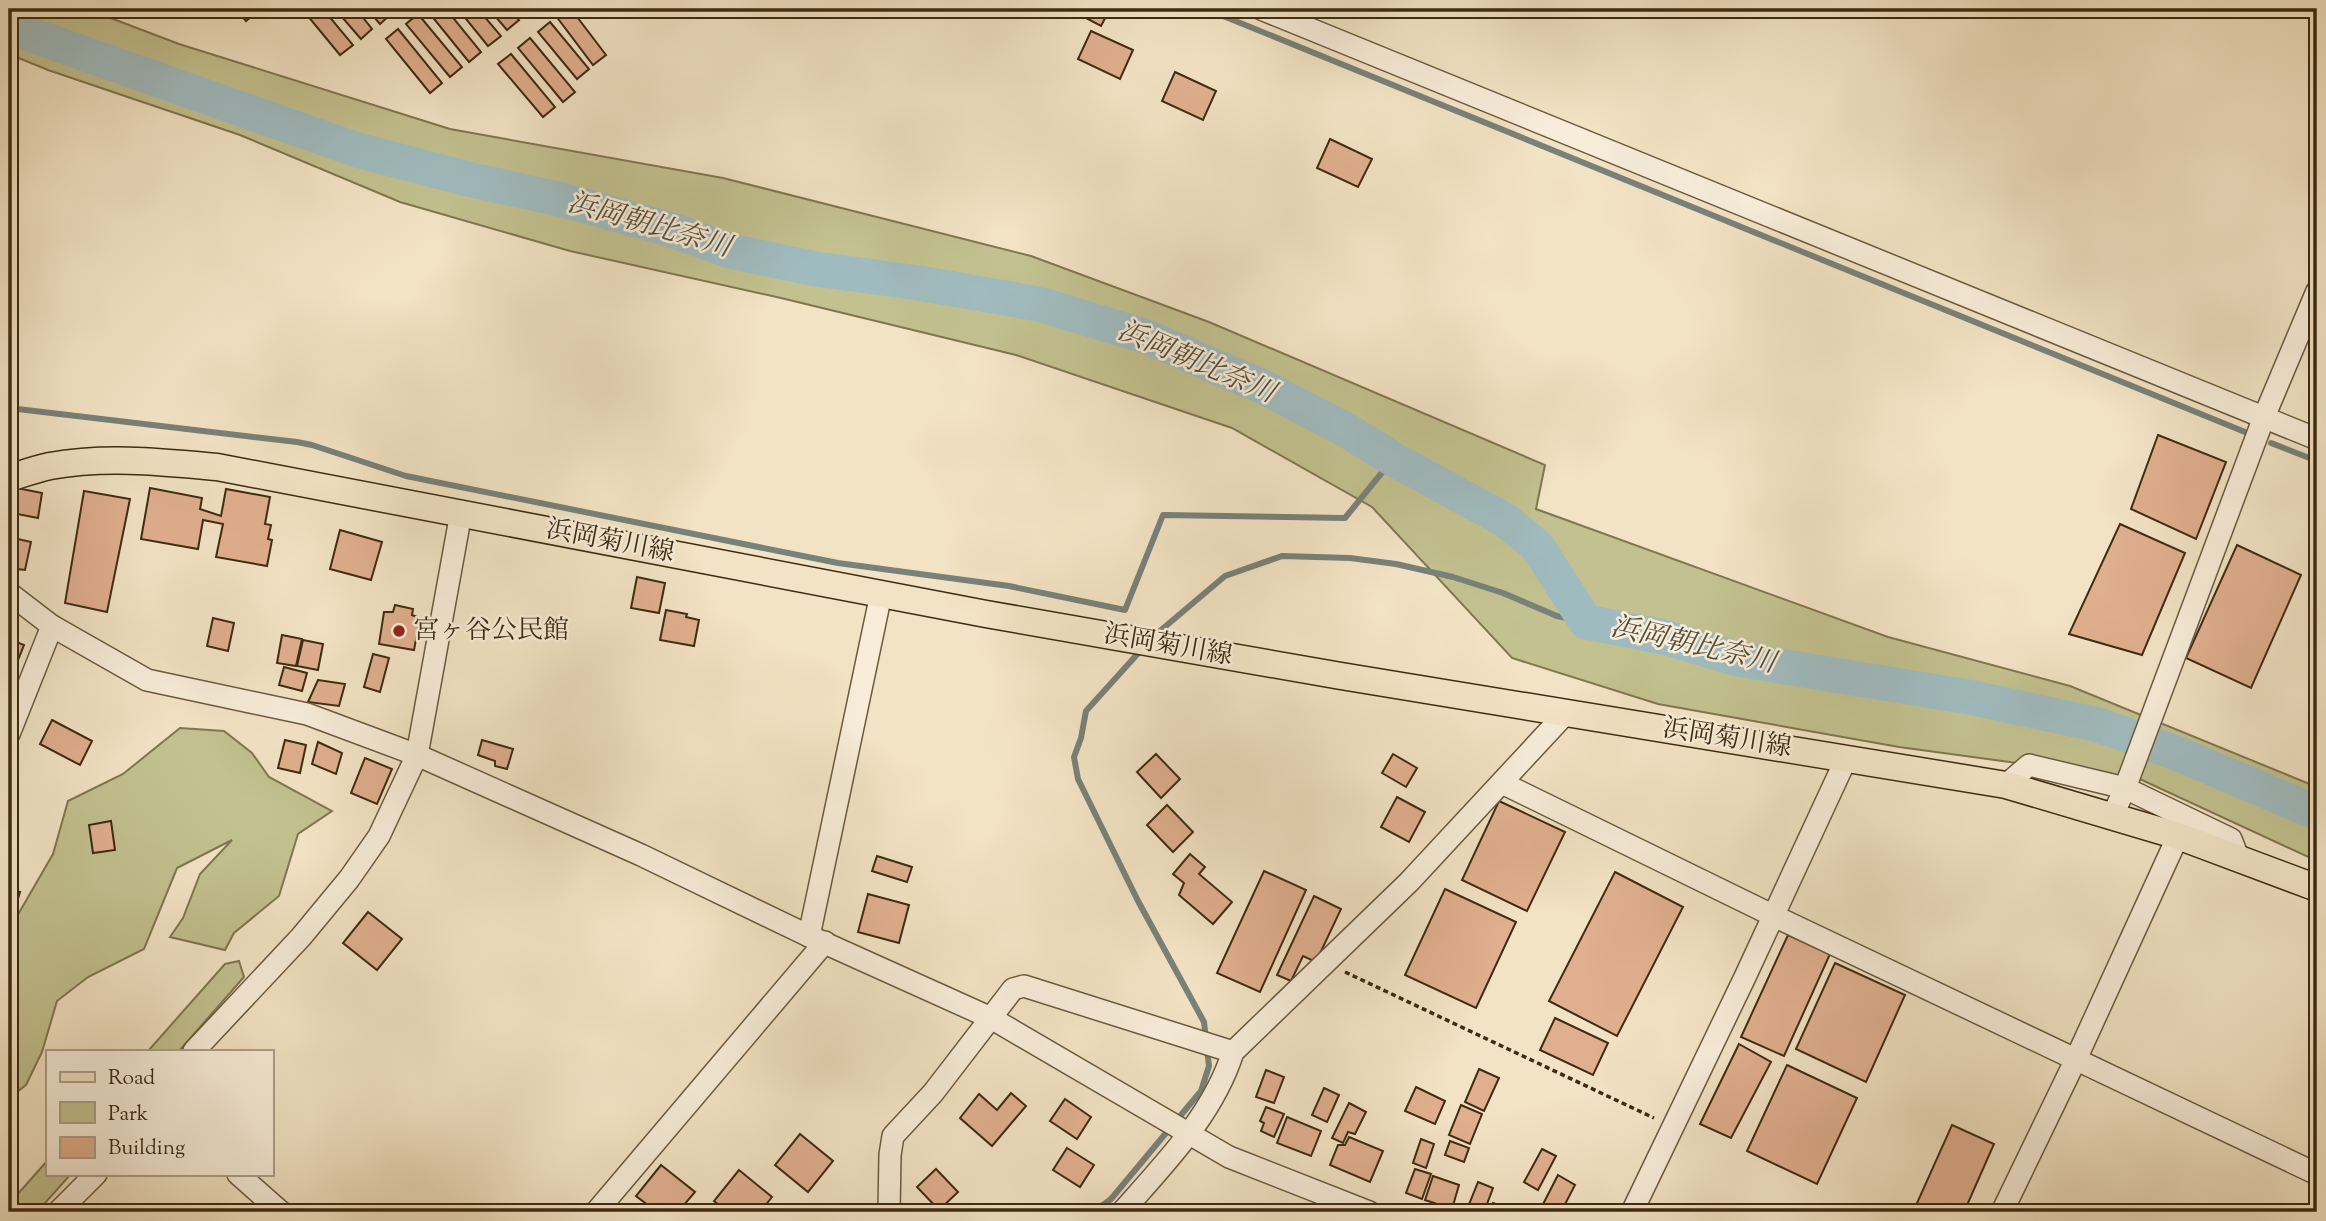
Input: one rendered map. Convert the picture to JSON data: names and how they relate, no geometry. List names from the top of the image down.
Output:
{
  "streets": {
    "main road": ["浜岡菊川線"]
  },
  "water": ["浜岡朝比奈川"],
  "places": ["宮ヶ谷公民館"],
  "legend": ["Road", "Park", "Building"]
}
